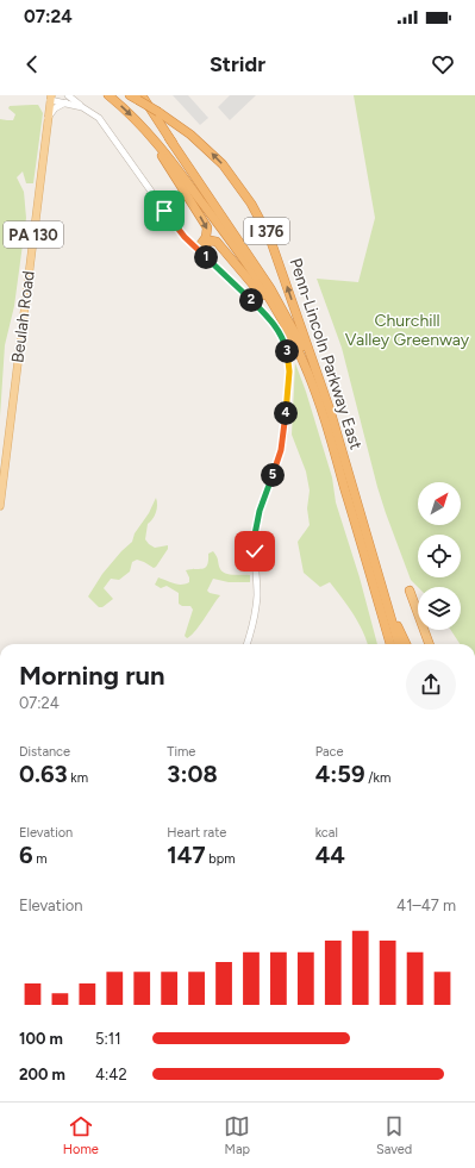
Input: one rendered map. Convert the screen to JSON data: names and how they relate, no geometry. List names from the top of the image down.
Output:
{
  "streets": {
    "highway": ["I 376", "Penn-Lincoln Parkway East"],
    "main road": ["PA 130", "Beulah Road"]
  },
  "parks": ["Churchill Valley Greenway"],
  "north": "top right",
  "page": {
    "status": "07:24",
    "header": "Stridr",
    "pins": [
      "1",
      "2",
      "3",
      "4",
      "5"
    ],
    "heading": ["Morning run", "07:24"],
    "stats": [
      ["Distance", "0.63 km"],
      ["Time", "3:08"],
      ["Pace", "4:59 /km"],
      ["Elevation", "6 m"],
      ["Heart rate", "147 bpm"],
      ["kcal", "44"]
    ],
    "chart": ["Elevation", "41–47 m"],
    "list": [
      {
        "name": "100 m",
        "note": "5:11"
      },
      {
        "name": "200 m",
        "note": "4:42"
      }
    ],
    "tabs": ["Home", "Map", "Saved"]
  }
}
